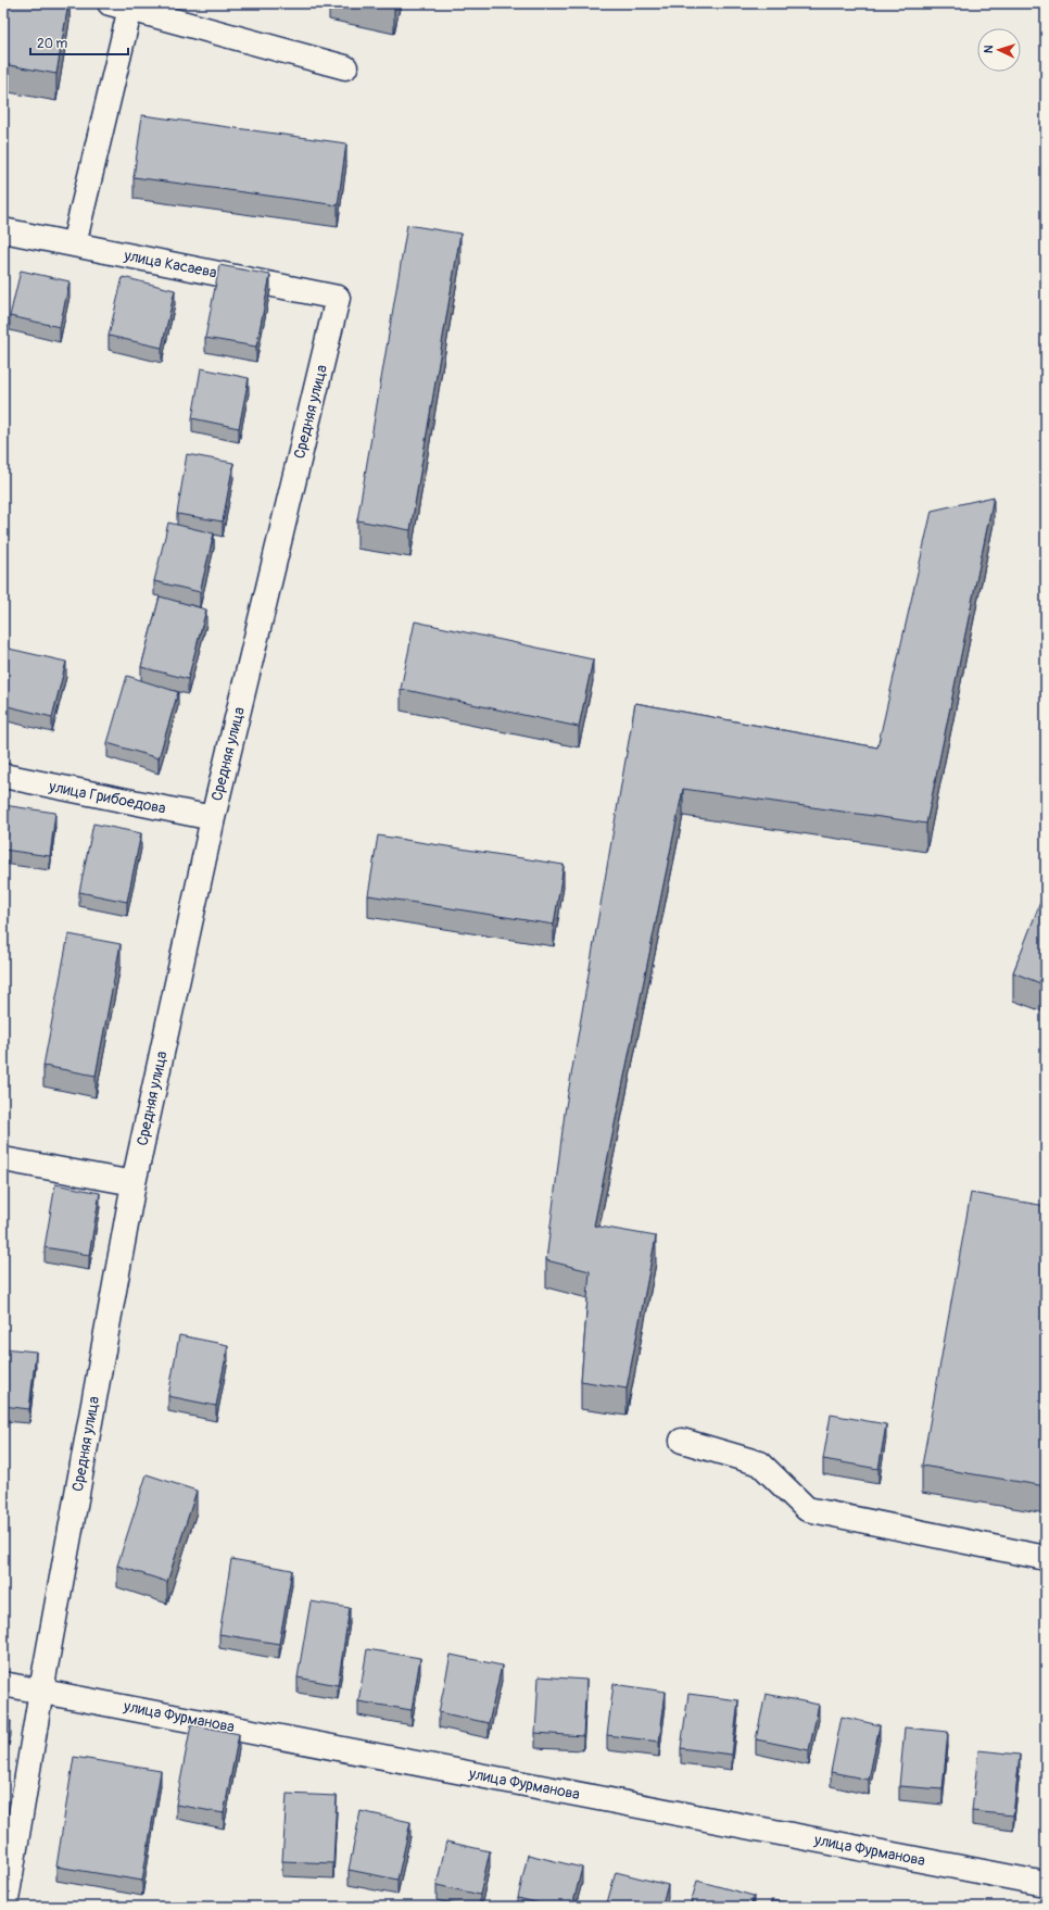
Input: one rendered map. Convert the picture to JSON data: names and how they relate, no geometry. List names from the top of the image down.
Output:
{
  "streets": {
    "street": [
      "улица Касаева",
      "Средняя улица",
      "улица Грибоедова",
      "улица Фурманова"
    ]
  },
  "crossings": [
    ["улица Касаева", "Средняя улица"],
    ["Средняя улица", "улица Грибоедова"],
    ["Средняя улица", "улица Фурманова"]
  ],
  "scale_bar": "20 m",
  "north": "left"
}
